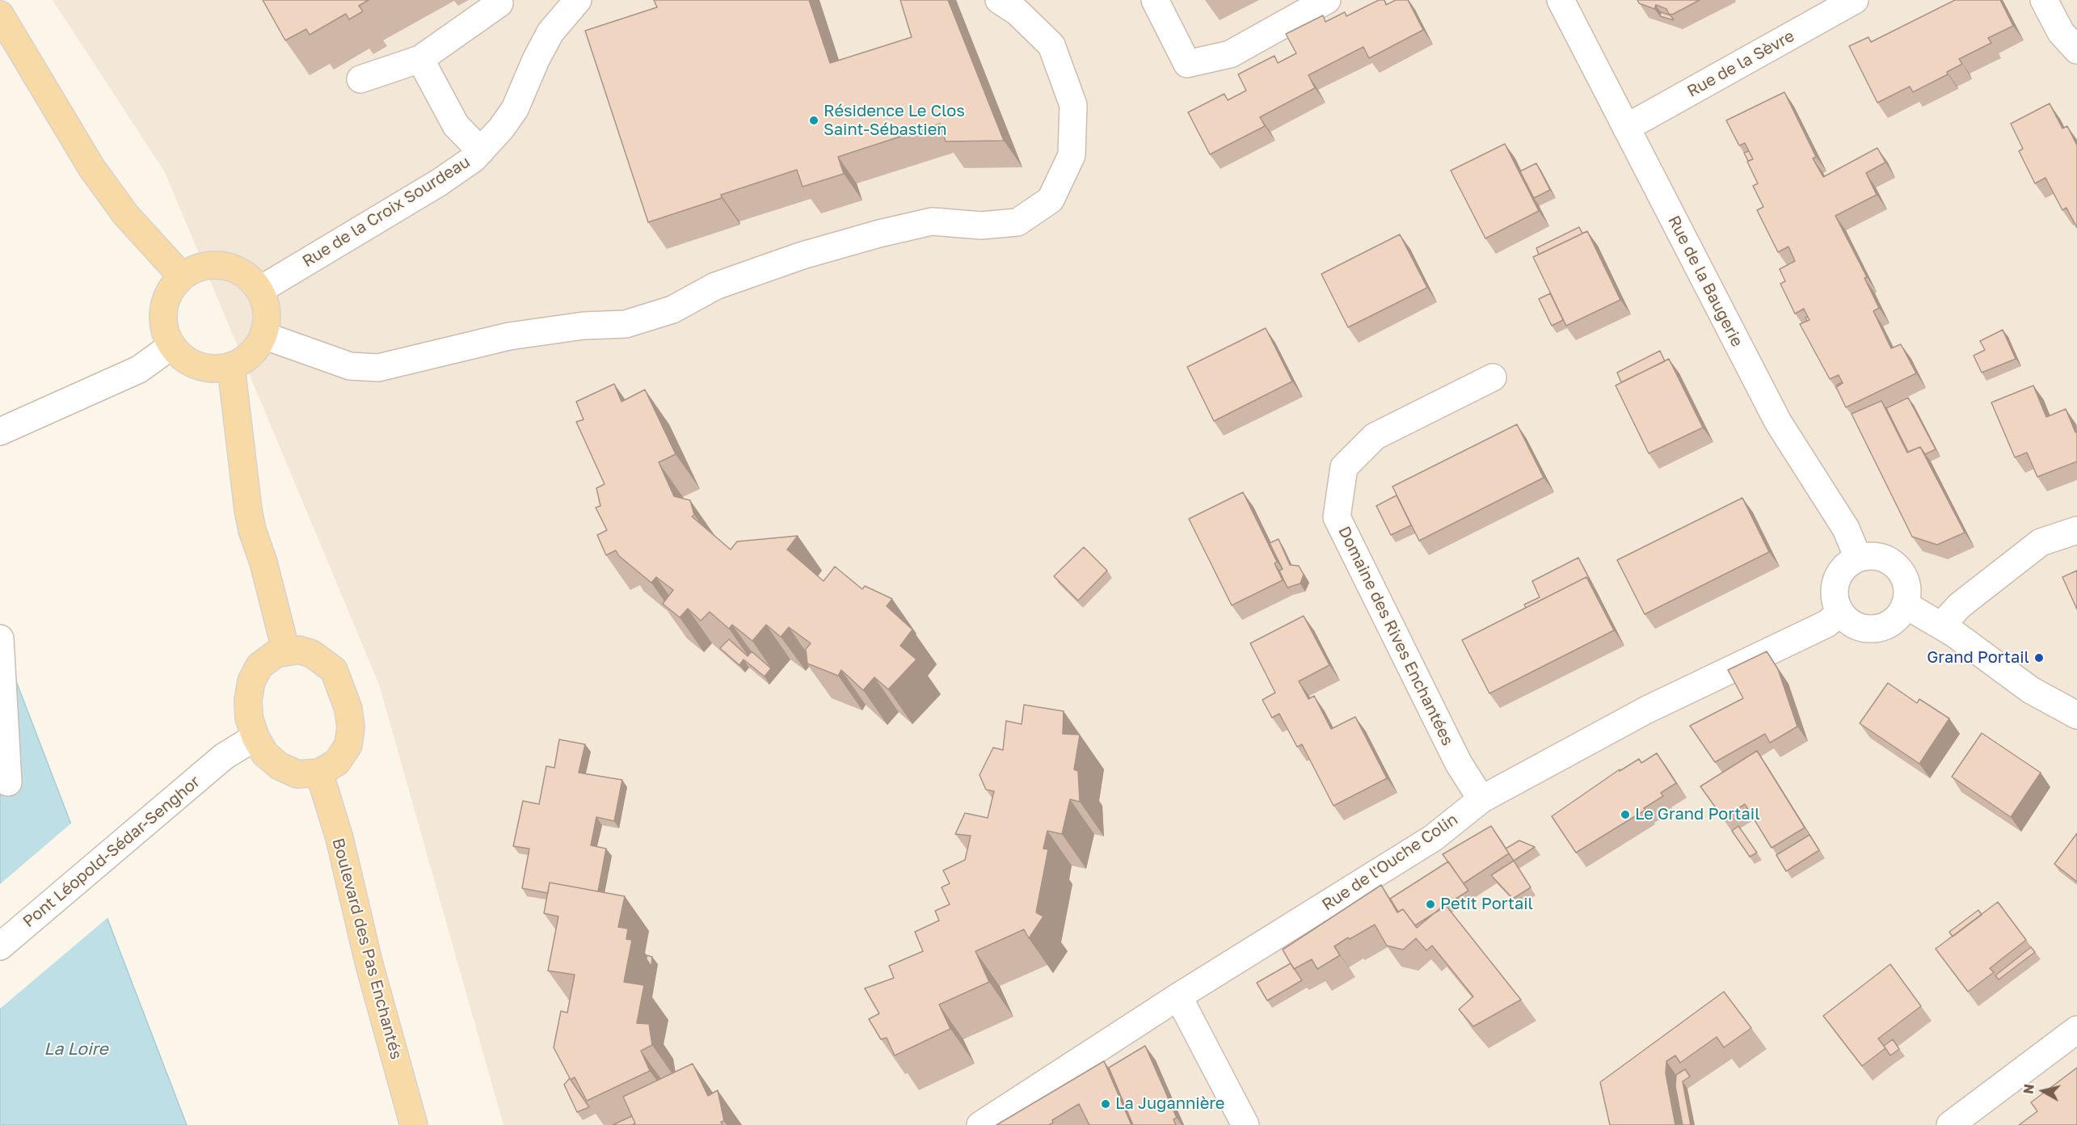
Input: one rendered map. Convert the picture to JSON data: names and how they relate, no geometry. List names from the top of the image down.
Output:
{
  "streets": {
    "main road": ["Boulevard des Pas Enchantés"],
    "street": [
      "Rue de la Sèvre",
      "Rue de la Croix Sourdeau",
      "Rue de la Baugerie",
      "Domaine des Rives Enchantées",
      "Pont Léopold-Sédar-Senghor",
      "Rue de l'Ouche Colin"
    ]
  },
  "crossings": [
    ["Rue de la Sèvre", "Rue de la Baugerie"],
    ["Rue de la Baugerie", "Rue de l'Ouche Colin"],
    ["Domaine des Rives Enchantées", "Rue de l'Ouche Colin"],
    ["Pont Léopold-Sédar-Senghor", "Boulevard des Pas Enchantés"]
  ],
  "water": ["La Loire"],
  "places": [
    "Résidence Le Clos Saint-Sébastien",
    "Grand Portail",
    "Le Grand Portail",
    "Petit Portail",
    "La Jugannière"
  ],
  "north": "left"
}
